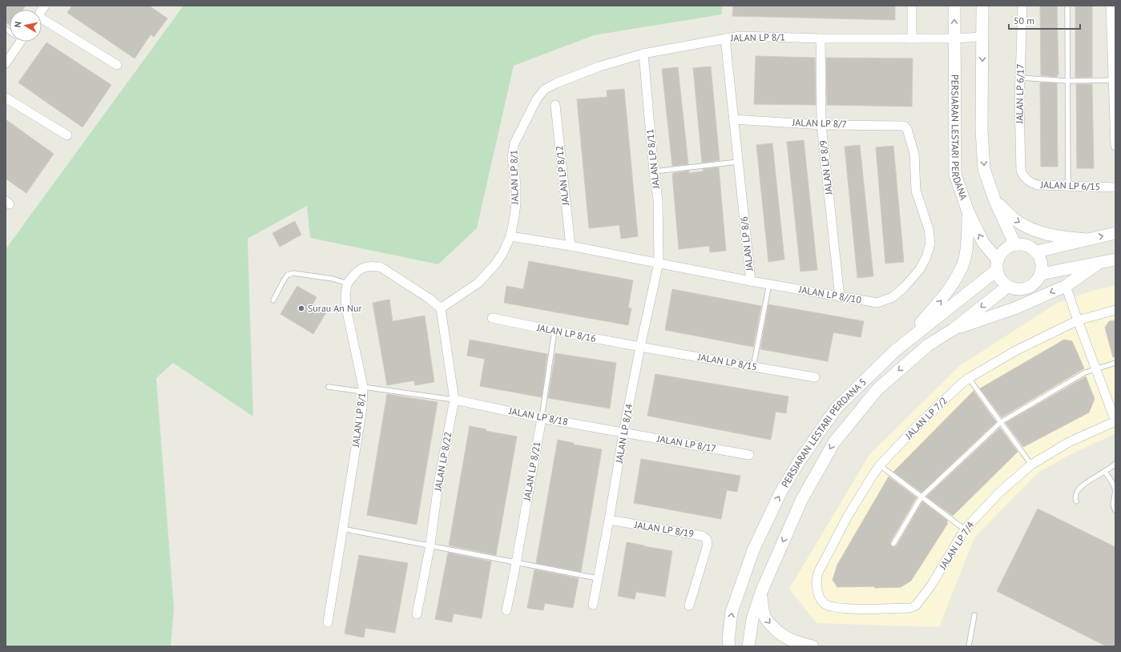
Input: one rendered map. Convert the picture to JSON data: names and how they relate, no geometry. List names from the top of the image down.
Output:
{
  "streets": {
    "main road": ["PERSIARAN LESTARI PERDANA", "PERSIARAN LESTARI PERDANA 5"],
    "street": [
      "JALAN LP 8/1",
      "JALAN LP 6/17",
      "JALAN LP 8/7",
      "JALAN LP 8/11",
      "JALAN LP 8/9",
      "JALAN LP 8/12",
      "JALAN LP 6/15",
      "JALAN LP 8/6",
      "JALAN LP 8//10",
      "JALAN LP 8/16",
      "JALAN LP 8/15",
      "JALAN LP 8/18",
      "JALAN LP 7/2",
      "JALAN LP 8/14",
      "JALAN LP 8/17",
      "JALAN LP 8/22",
      "JALAN LP 8/21",
      "JALAN LP 8/19",
      "JALAN LP 7/4"
    ]
  },
  "crossings": [
    ["JALAN LP 8/1", "PERSIARAN LESTARI PERDANA"],
    ["JALAN LP 8/1", "JALAN LP 8/11"],
    ["JALAN LP 8/1", "JALAN LP 8/9"],
    ["JALAN LP 8/1", "JALAN LP 8/6"],
    ["JALAN LP 8/1", "JALAN LP 8/22"],
    ["JALAN LP 6/17", "JALAN LP 6/15"],
    ["JALAN LP 8/7", "JALAN LP 8/9"],
    ["JALAN LP 8/7", "JALAN LP 8/6"],
    ["JALAN LP 8/7", "JALAN LP 8//10"],
    ["PERSIARAN LESTARI PERDANA", "PERSIARAN LESTARI PERDANA 5"],
    ["JALAN LP 8/11", "JALAN LP 8/6"],
    ["JALAN LP 8/11", "JALAN LP 8/14"],
    ["JALAN LP 8/9", "JALAN LP 8//10"],
    ["JALAN LP 8/12", "JALAN LP 8/6"],
    ["JALAN LP 8/6", "JALAN LP 8//10"],
    ["JALAN LP 8/6", "JALAN LP 8/14"],
    ["JALAN LP 8/16", "JALAN LP 8/15"],
    ["JALAN LP 8/16", "JALAN LP 8/14"],
    ["JALAN LP 8/16", "JALAN LP 8/21"],
    ["JALAN LP 8/15", "JALAN LP 8/14"],
    ["JALAN LP 8/18", "JALAN LP 8/14"],
    ["JALAN LP 8/18", "JALAN LP 8/17"],
    ["JALAN LP 8/18", "JALAN LP 8/22"],
    ["JALAN LP 8/18", "JALAN LP 8/21"],
    ["JALAN LP 7/2", "JALAN LP 7/4"],
    ["JALAN LP 8/14", "JALAN LP 8/17"],
    ["JALAN LP 8/14", "JALAN LP 8/19"]
  ],
  "places": ["Surau An Nur"],
  "scale_bar": "50 m",
  "north": "left"
}
